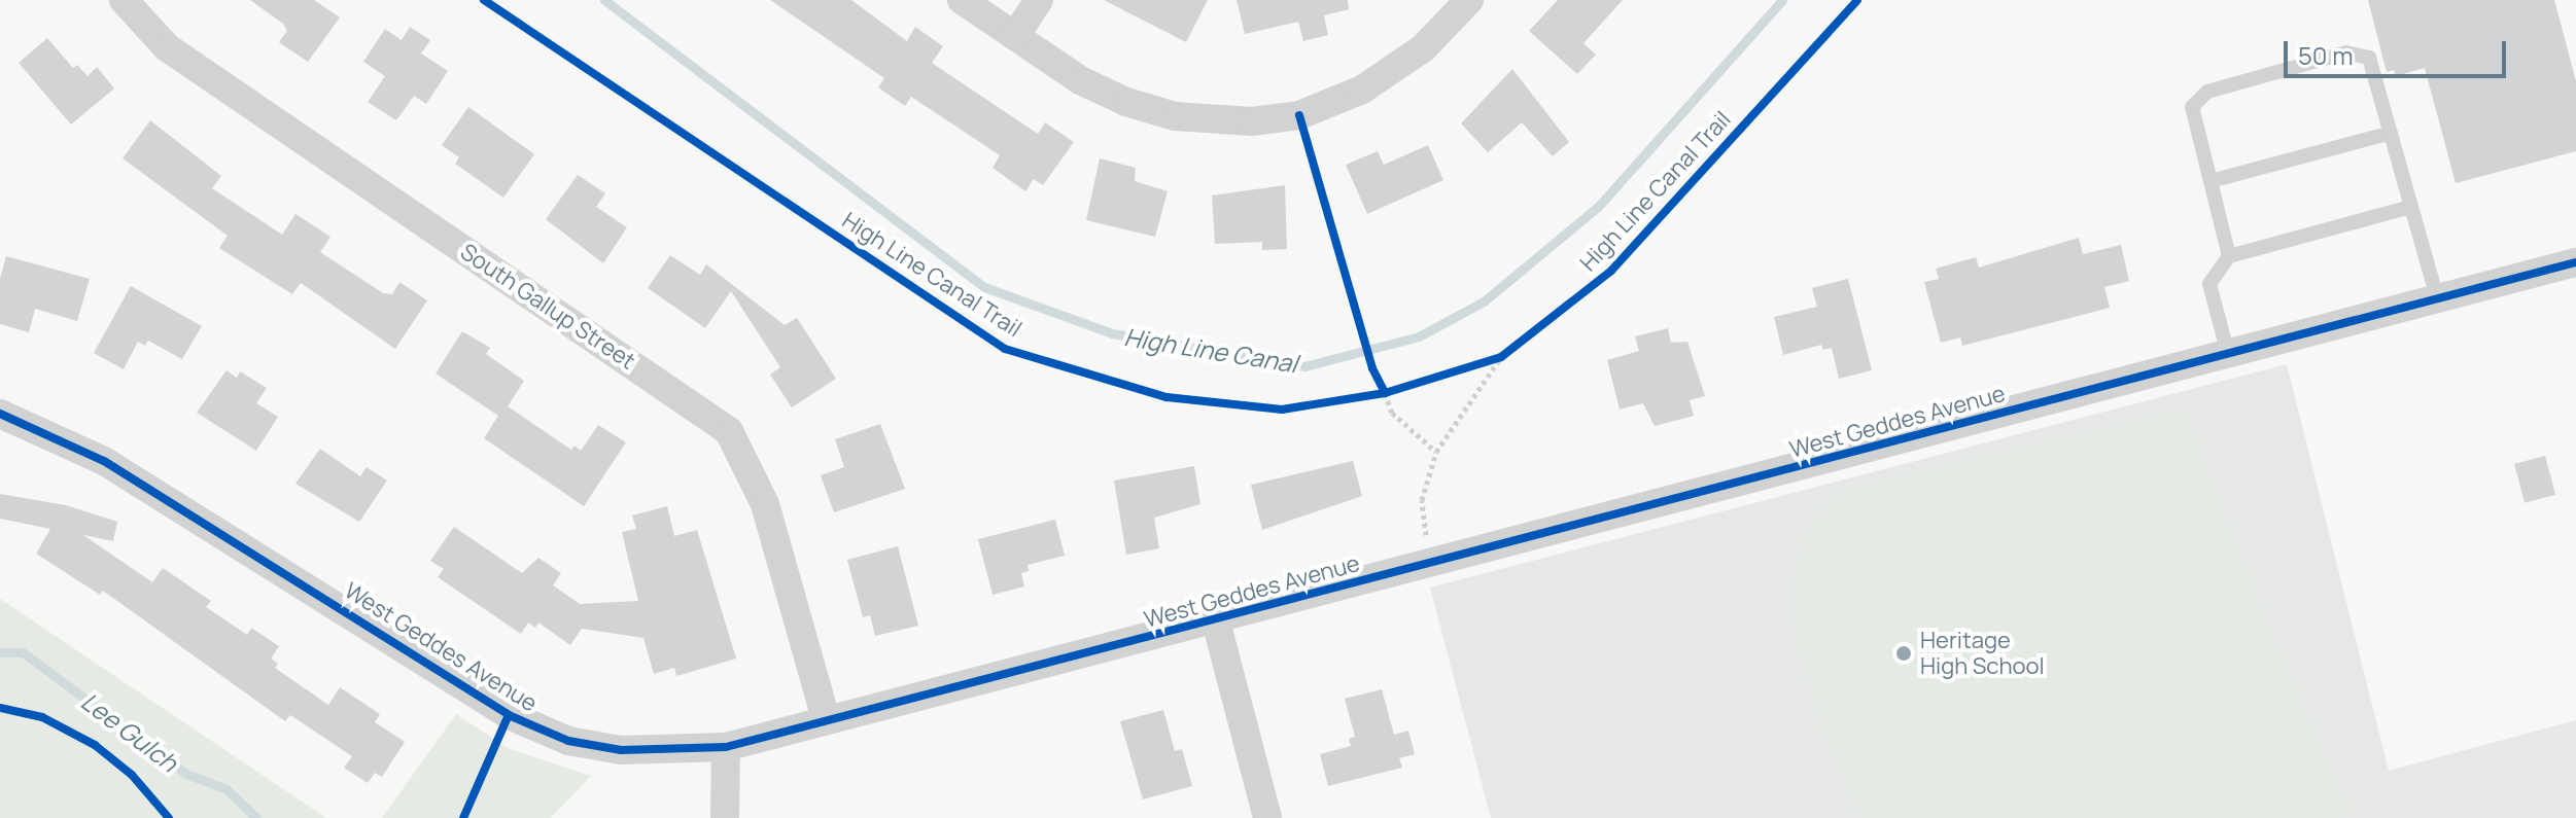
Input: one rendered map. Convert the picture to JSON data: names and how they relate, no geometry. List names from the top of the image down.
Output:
{
  "streets": {
    "street": ["South Gallup Street", "West Geddes Avenue"],
    "cycle path": ["High Line Canal Trail"]
  },
  "crossings": [
    ["South Gallup Street", "West Geddes Avenue"]
  ],
  "water": ["High Line Canal", "Lee Gulch"],
  "places": ["Heritage High School"],
  "scale_bar": "50 m"
}
